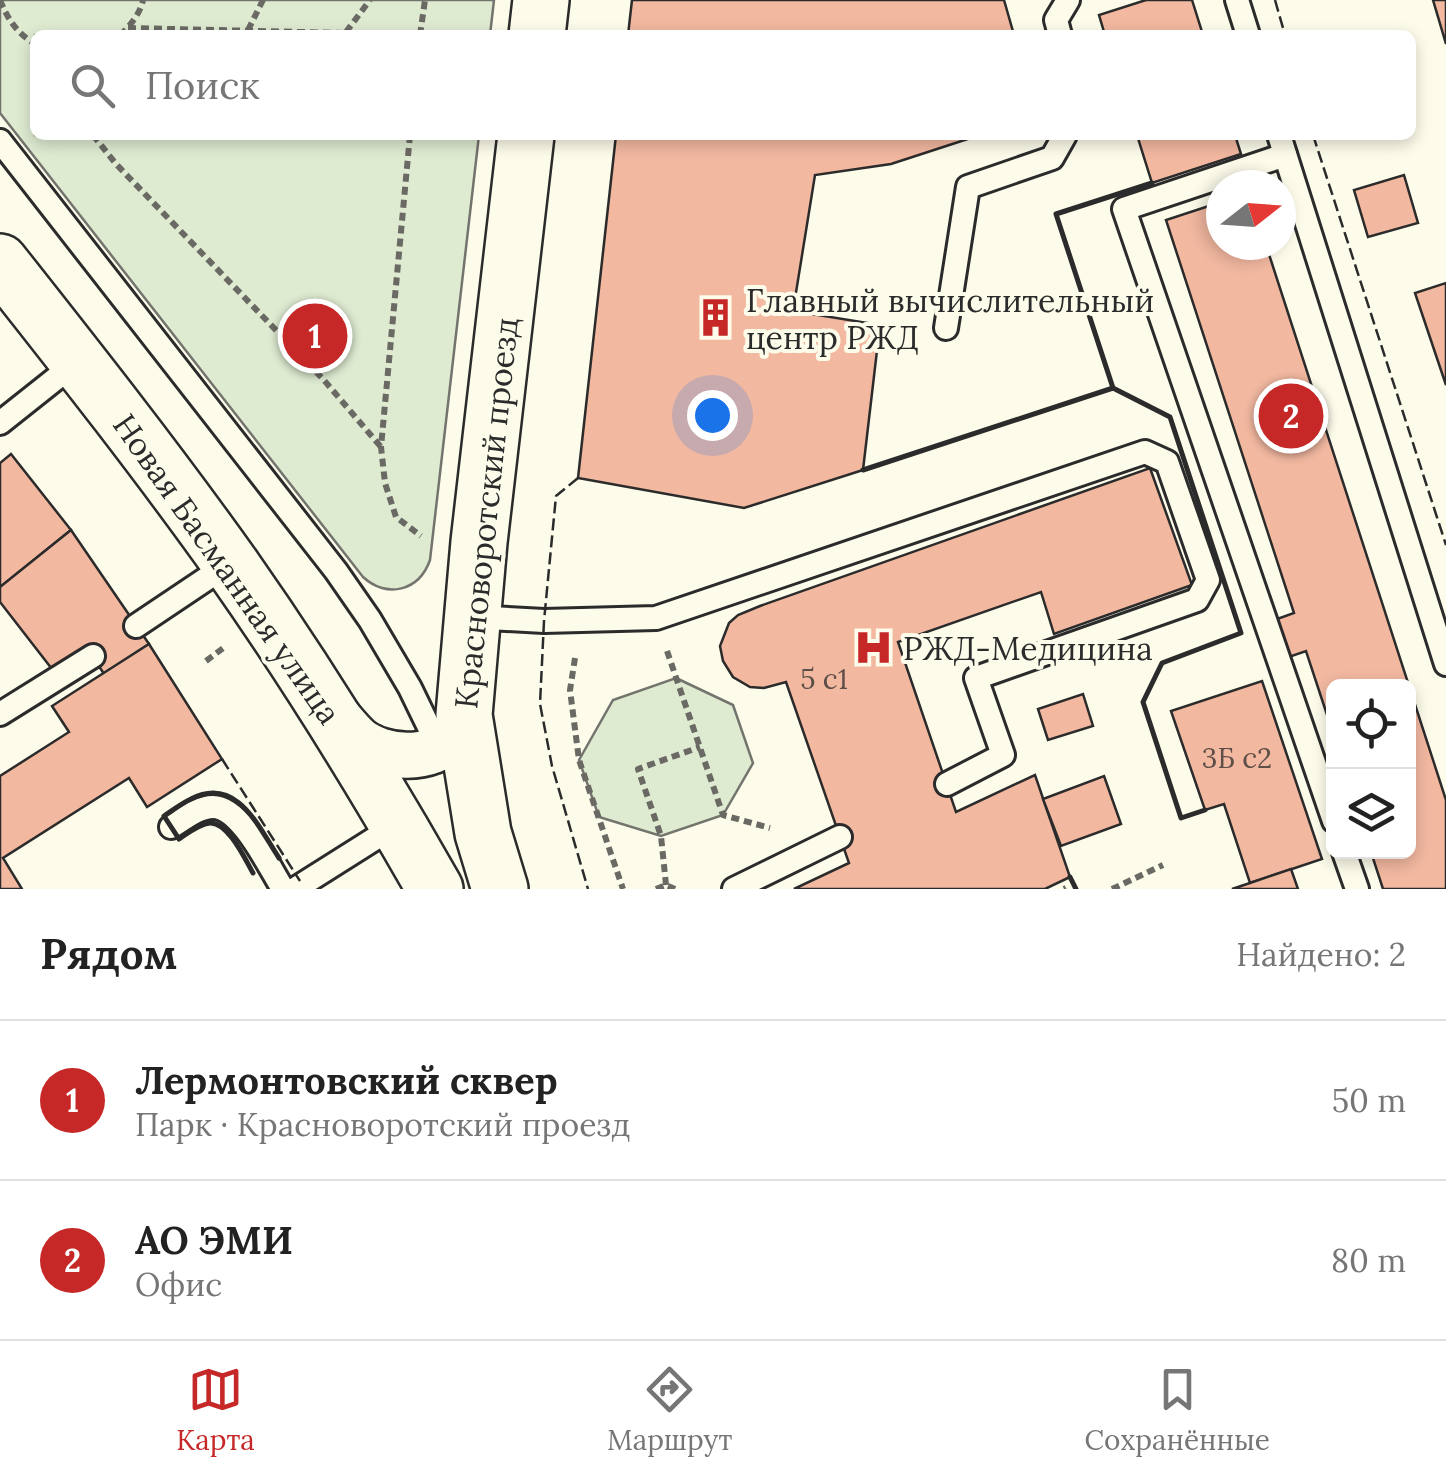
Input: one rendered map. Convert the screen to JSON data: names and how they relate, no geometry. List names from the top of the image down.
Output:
{
  "streets": {
    "main road": ["Красноворотский проезд", "Новая Басманная улица"]
  },
  "places": {
    "building": ["Главный вычислительный центр РЖД"],
    "hospital": ["РЖД-Медицина"]
  },
  "house_numbers": ["5 с1", "3Б с2"],
  "north": "right",
  "page": {
    "search": "Поиск",
    "pins": ["1", "2"],
    "heading": ["Рядом", "Найдено: 2"],
    "list": [
      {
        "mark": "1",
        "name": "Лермонтовский сквер",
        "note": "Парк · Красноворотский проезд",
        "value": "50 m"
      },
      {
        "mark": "2",
        "name": "АО ЭМИ",
        "note": "Офис",
        "value": "80 m"
      }
    ],
    "nav": ["Карта", "Маршрут", "Сохранённые"]
  }
}
